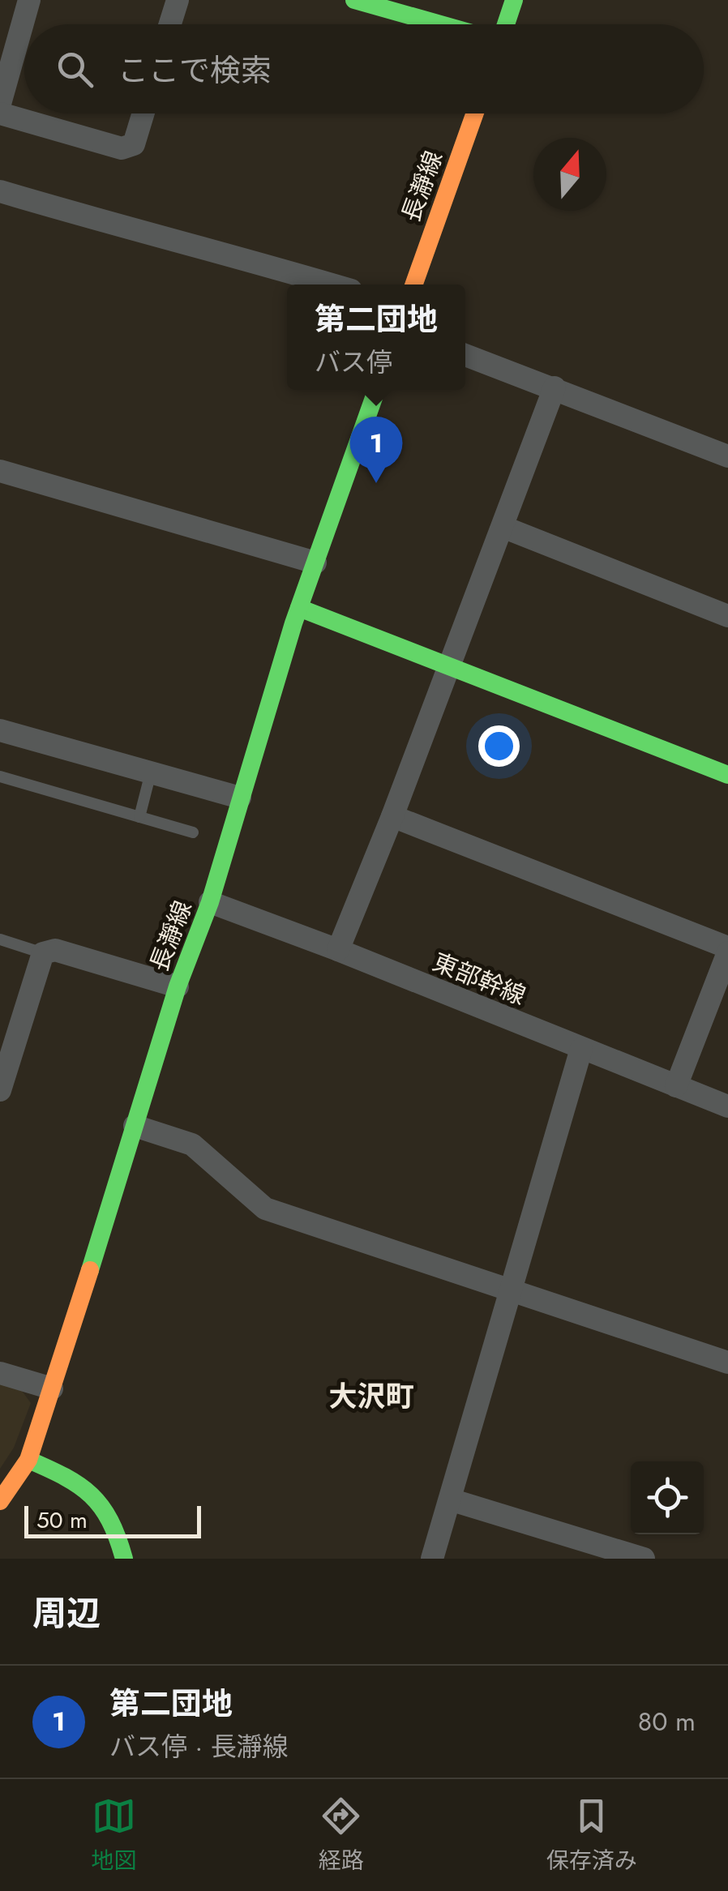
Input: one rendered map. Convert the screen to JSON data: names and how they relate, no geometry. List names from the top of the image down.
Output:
{
  "streets": {
    "main road": ["長瀞線"],
    "street": ["東部幹線"]
  },
  "crossings": [
    ["長瀞線", "東部幹線"]
  ],
  "districts": ["大沢町"],
  "scale_bar": "50 m",
  "north": "top",
  "page": {
    "search": "ここで検索",
    "popup": ["第二団地", "バス停"],
    "pins": "1",
    "scale": "50 m",
    "heading": "周辺",
    "list": [
      {
        "mark": "1",
        "name": "第二団地",
        "note": "バス停 · 長瀞線",
        "value": "80 m"
      }
    ],
    "nav": ["地図", "経路", "保存済み"]
  }
}
